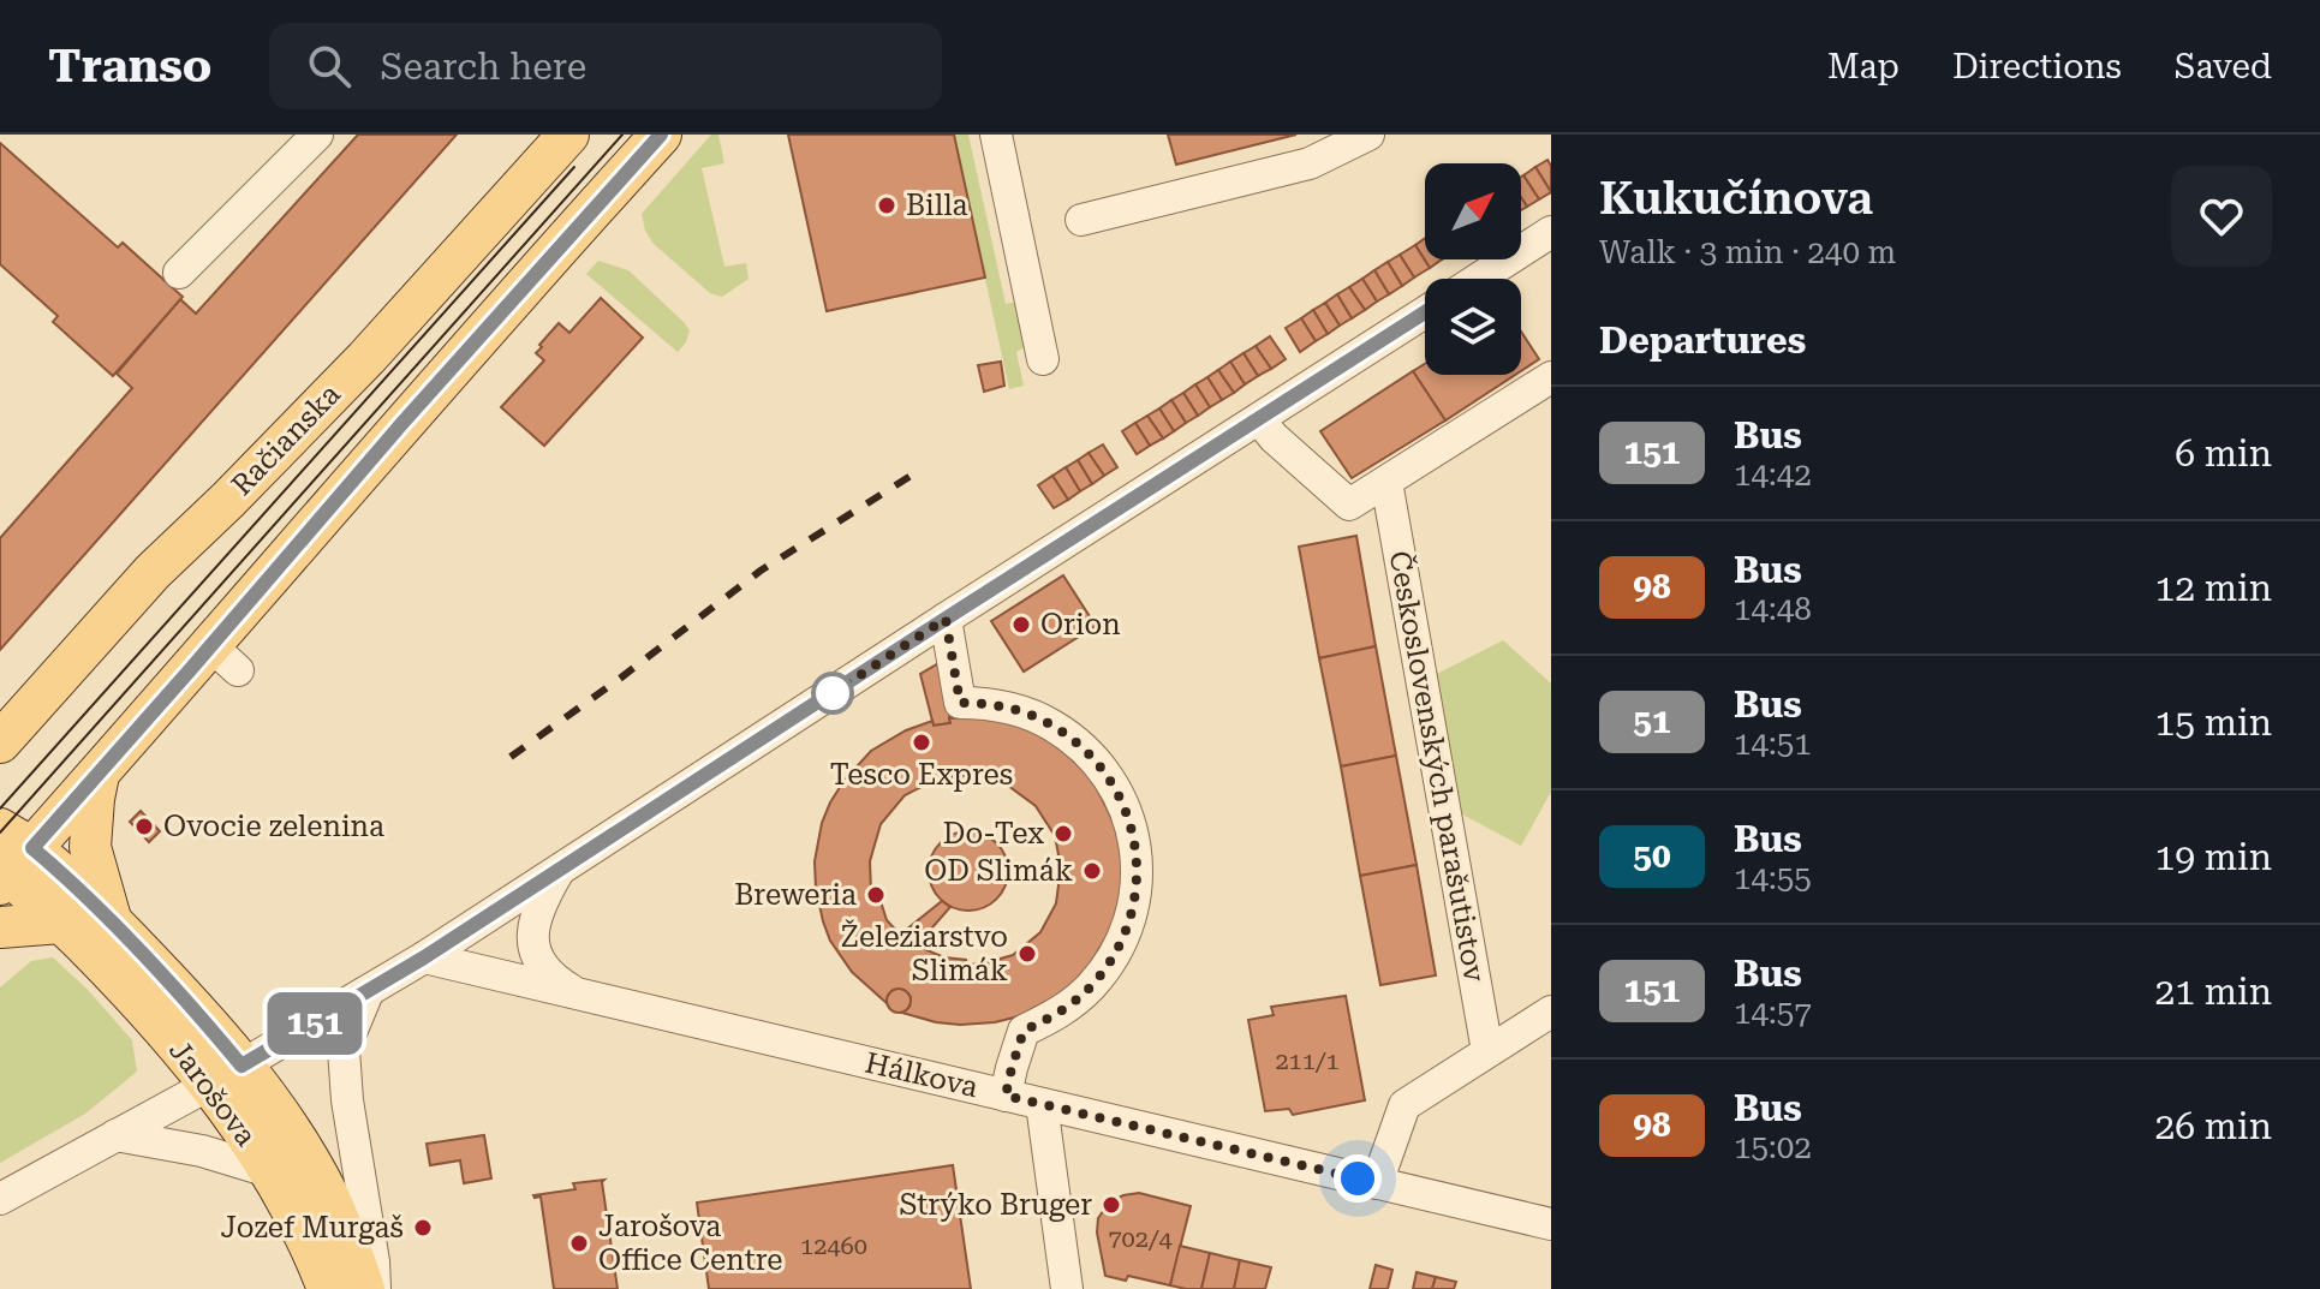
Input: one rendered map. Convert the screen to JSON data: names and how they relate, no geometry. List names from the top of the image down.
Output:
{
  "streets": {
    "main road": ["Račianska", "Jarošova"],
    "street": ["Československých parašutistov", "Hálkova"]
  },
  "places": [
    "Billa",
    "Orion",
    "Tesco Expres",
    "Ovocie zelenina",
    "Do-Tex",
    "OD Slimák",
    "Breweria",
    "Železiarstvo Slimák",
    "Strýko Bruger",
    "Jozef Murgaš",
    "Jarošova Office Centre"
  ],
  "lines": ["bus line 151"],
  "house_numbers": ["211/1", "702/4", "12460"],
  "north": "top right",
  "page": {
    "header": "Transo",
    "search": "Search here",
    "nav": ["Map", "Directions", "Saved"],
    "on_map": "151",
    "heading": [
      ["Kukučínova", "Walk · 3 min · 240 m"],
      "Departures"
    ],
    "list": [
      {
        "mark": "151",
        "name": "Bus",
        "note": "14:42",
        "value": "6 min"
      },
      {
        "mark": "98",
        "name": "Bus",
        "note": "14:48",
        "value": "12 min"
      },
      {
        "mark": "51",
        "name": "Bus",
        "note": "14:51",
        "value": "15 min"
      },
      {
        "mark": "50",
        "name": "Bus",
        "note": "14:55",
        "value": "19 min"
      },
      {
        "mark": "151",
        "name": "Bus",
        "note": "14:57",
        "value": "21 min"
      },
      {
        "mark": "98",
        "name": "Bus",
        "note": "15:02",
        "value": "26 min"
      }
    ]
  }
}
